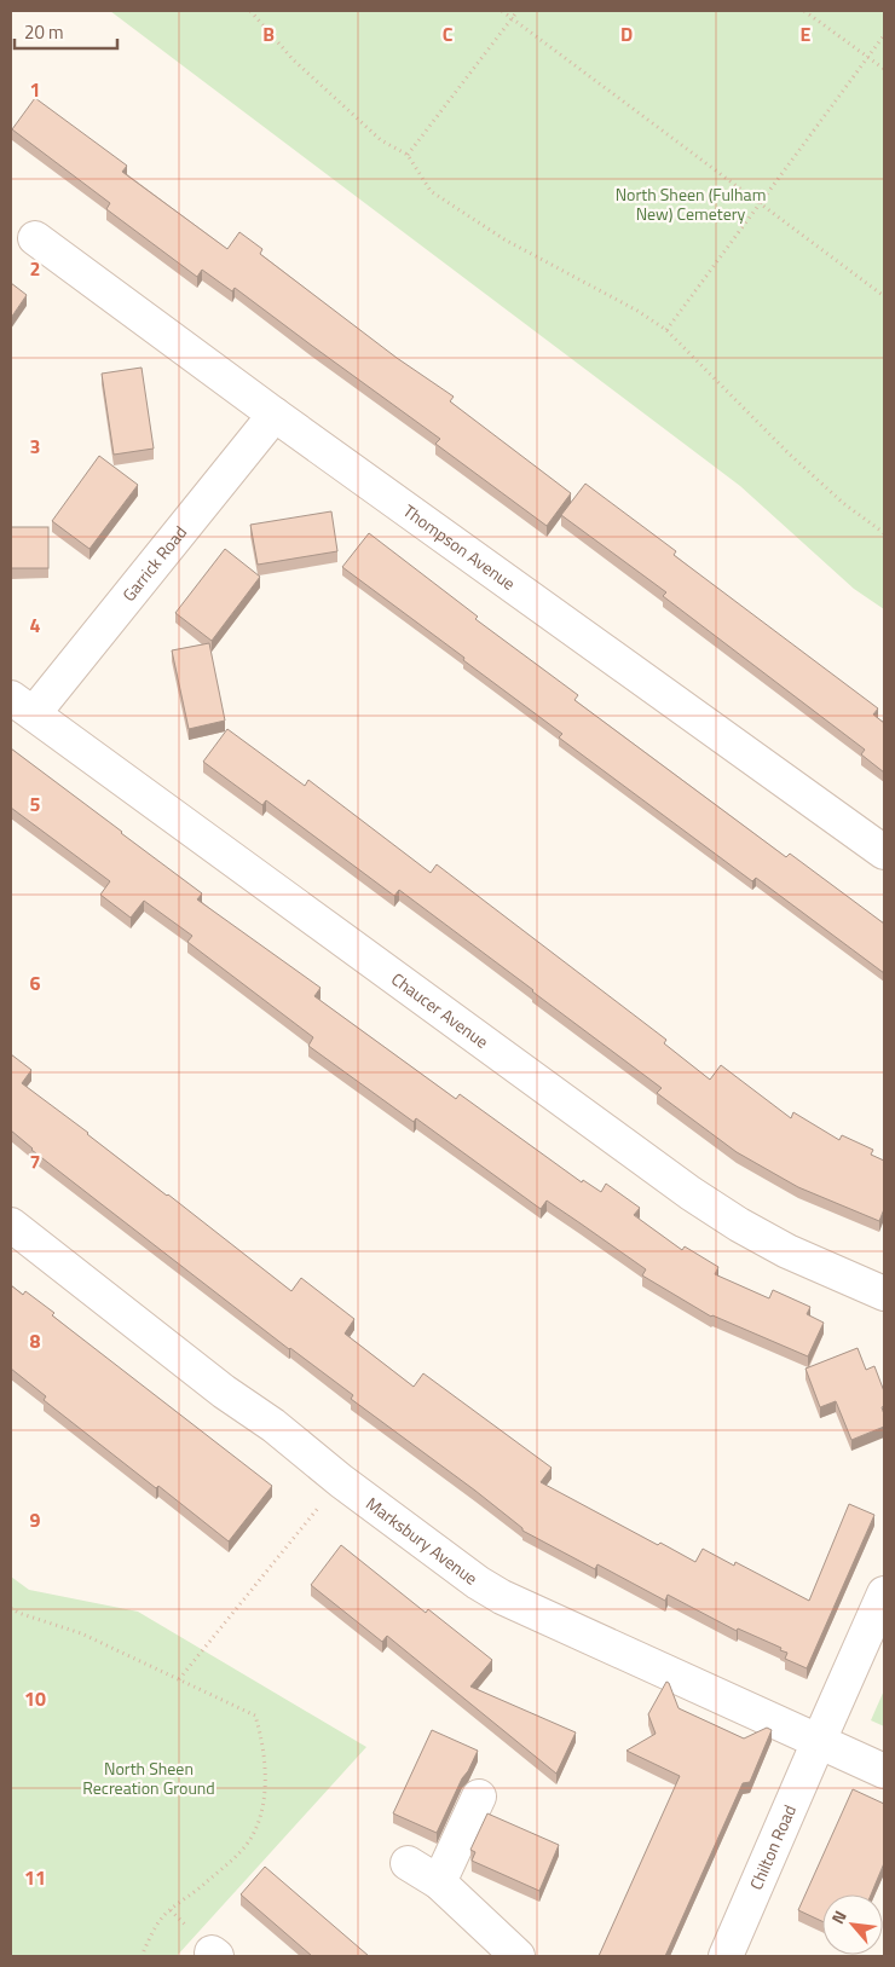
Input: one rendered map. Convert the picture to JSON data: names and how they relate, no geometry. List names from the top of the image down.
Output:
{
  "streets": {
    "street": [
      "Thompson Avenue",
      "Garrick Road",
      "Chaucer Avenue",
      "Marksbury Avenue",
      "Chilton Road"
    ]
  },
  "crossings": [
    ["Thompson Avenue", "Garrick Road"],
    ["Garrick Road", "Chaucer Avenue"],
    ["Marksbury Avenue", "Chilton Road"]
  ],
  "parks": ["North Sheen (Fulham New) Cemetery", "North Sheen Recreation Ground"],
  "scale_bar": "20 m",
  "north": "top left",
  "grid": {
    "columns": [
      "B",
      "C",
      "D",
      "E"
    ],
    "rows": [
      "1",
      "2",
      "3",
      "4",
      "5",
      "6",
      "7",
      "8",
      "9",
      "10",
      "11"
    ]
  }
}
